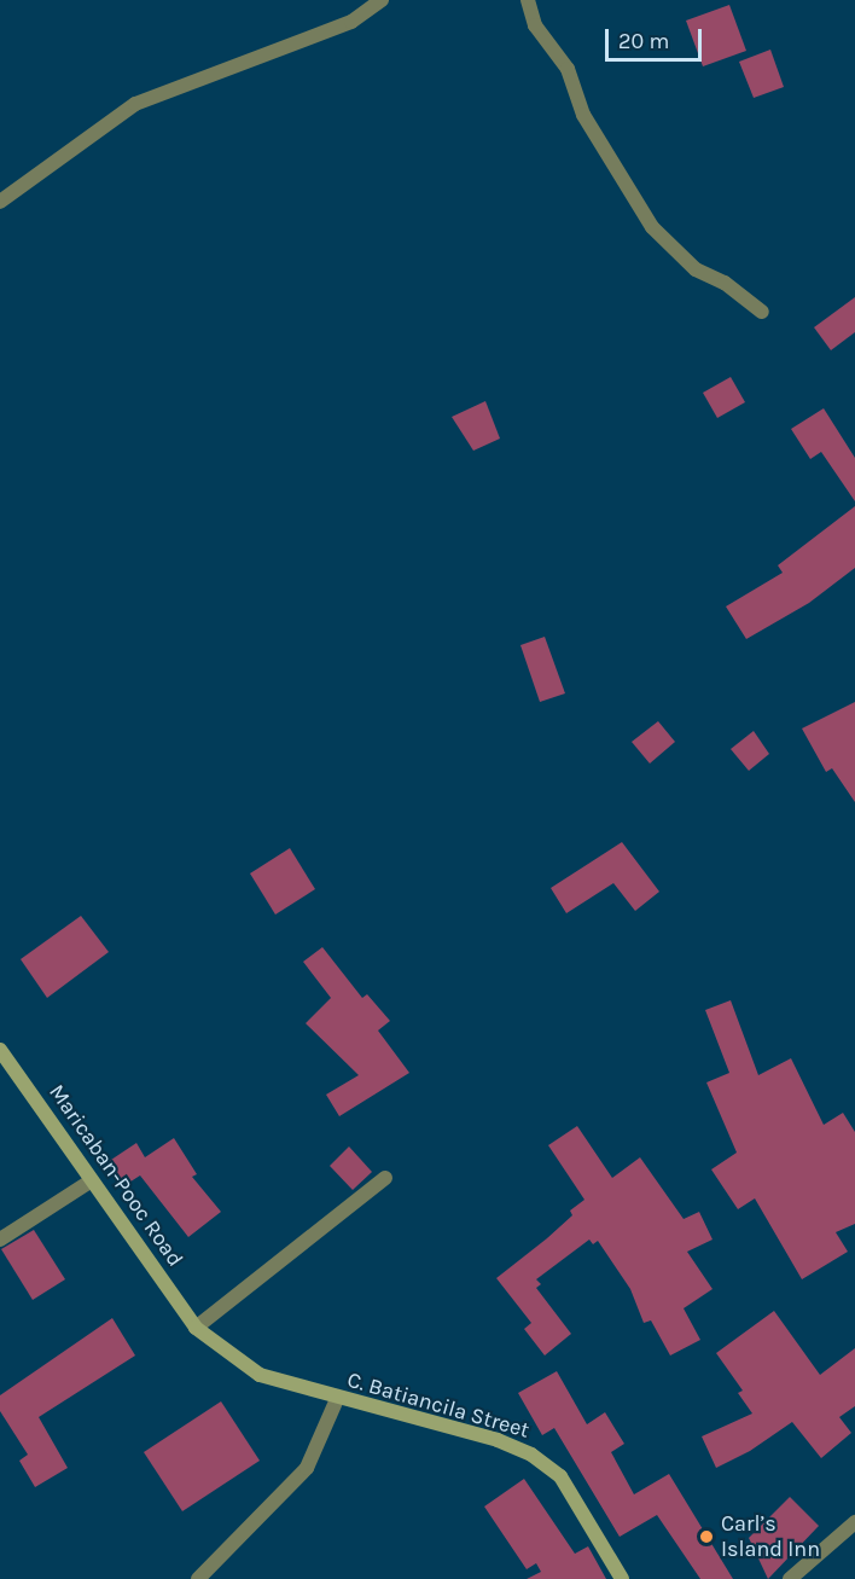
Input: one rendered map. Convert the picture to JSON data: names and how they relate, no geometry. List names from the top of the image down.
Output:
{
  "streets": {
    "street": ["Maricaban-Pooc Road", "C. Batiancila Street"]
  },
  "crossings": [
    ["Maricaban-Pooc Road", "C. Batiancila Street"]
  ],
  "places": ["Carl’s Island Inn"],
  "scale_bar": "20 m"
}
